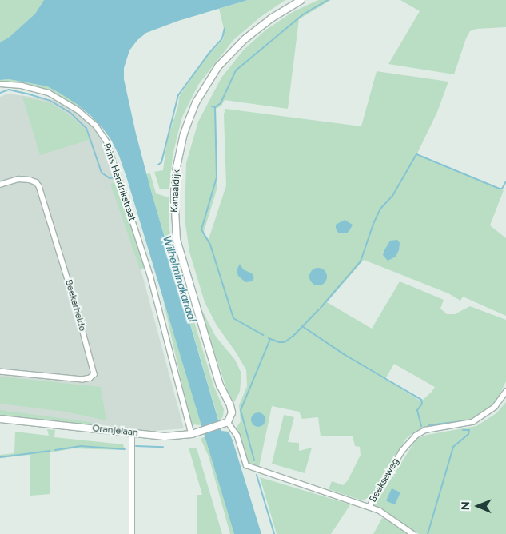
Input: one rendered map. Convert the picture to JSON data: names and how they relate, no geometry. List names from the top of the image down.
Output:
{
  "streets": {
    "main road": ["Kanaaldijk", "Oranjelaan"],
    "street": ["Prins Hendrikstraat", "Beekerheide", "Beekseweg"]
  },
  "crossings": [
    ["Prins Hendrikstraat", "Oranjelaan"],
    ["Kanaaldijk", "Oranjelaan"],
    ["Kanaaldijk", "Beekseweg"],
    ["Oranjelaan", "Beekseweg"]
  ],
  "water": ["Wilhelminakanaal"],
  "north": "left"
}
